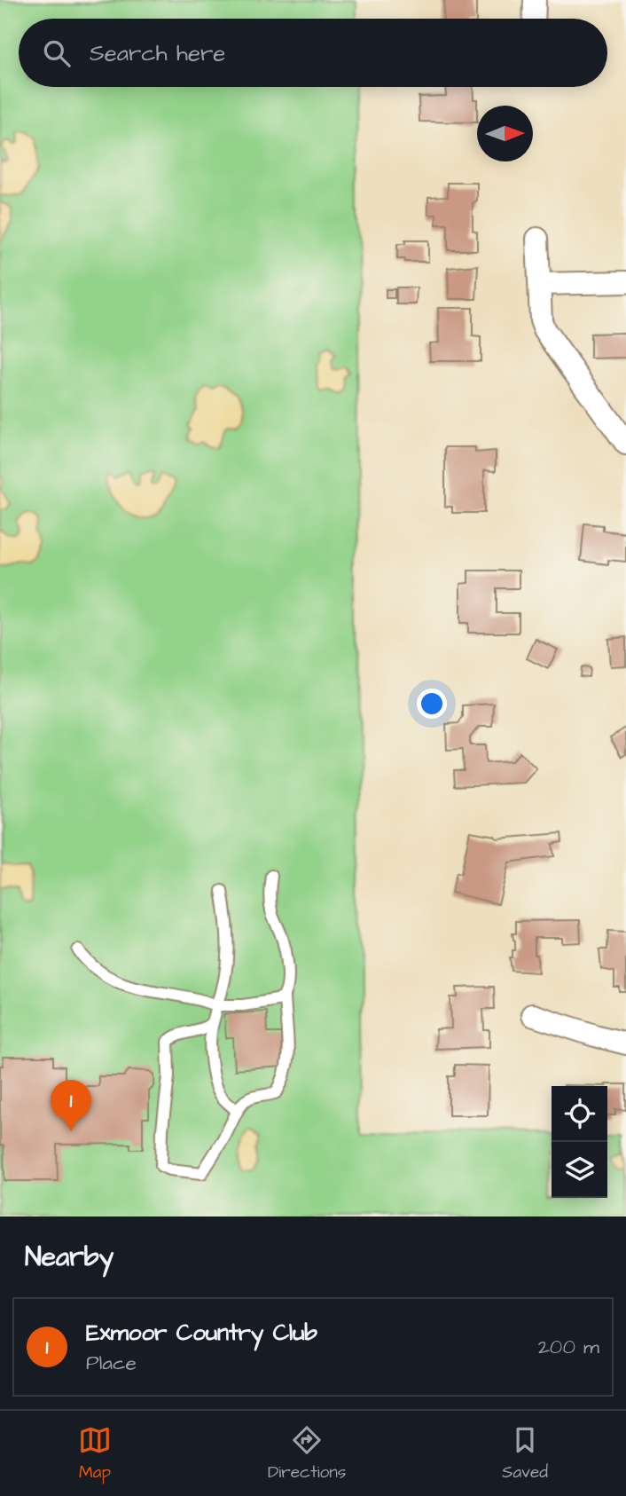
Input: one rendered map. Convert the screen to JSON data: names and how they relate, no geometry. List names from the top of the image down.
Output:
{
  "north": "right",
  "page": {
    "search": "Search here",
    "pins": "1",
    "heading": "Nearby",
    "list": [
      {
        "mark": "1",
        "name": "Exmoor Country Club",
        "note": "Place",
        "value": "200 m"
      }
    ],
    "nav": ["Map", "Directions", "Saved"]
  }
}
